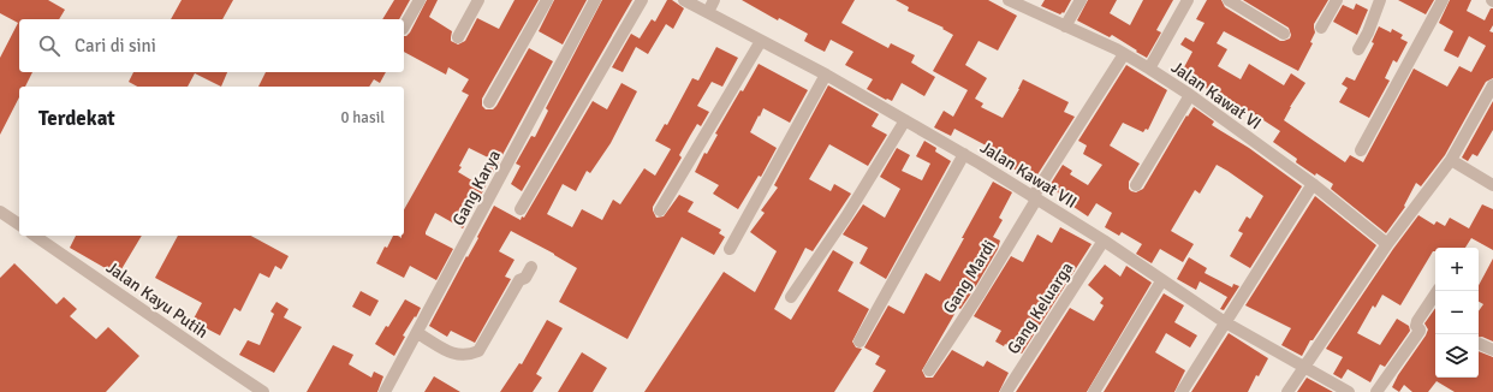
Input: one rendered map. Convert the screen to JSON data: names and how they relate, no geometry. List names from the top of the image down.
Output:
{
  "streets": {
    "street": [
      "Jalan Kawat VI",
      "Jalan Kawat VII",
      "Gang Karya",
      "Gang Mardi",
      "Jalan Kayu Putih",
      "Gang Keluarga"
    ]
  },
  "crossings": [
    ["Jalan Kawat VI", "Gang Mardi"],
    ["Jalan Kawat VII", "Gang Mardi"],
    ["Jalan Kawat VII", "Gang Keluarga"]
  ],
  "page": {
    "search": "Cari di sini",
    "heading": ["Terdekat", "0 hasil"],
    "map_buttons": ["+", "−"]
  }
}
